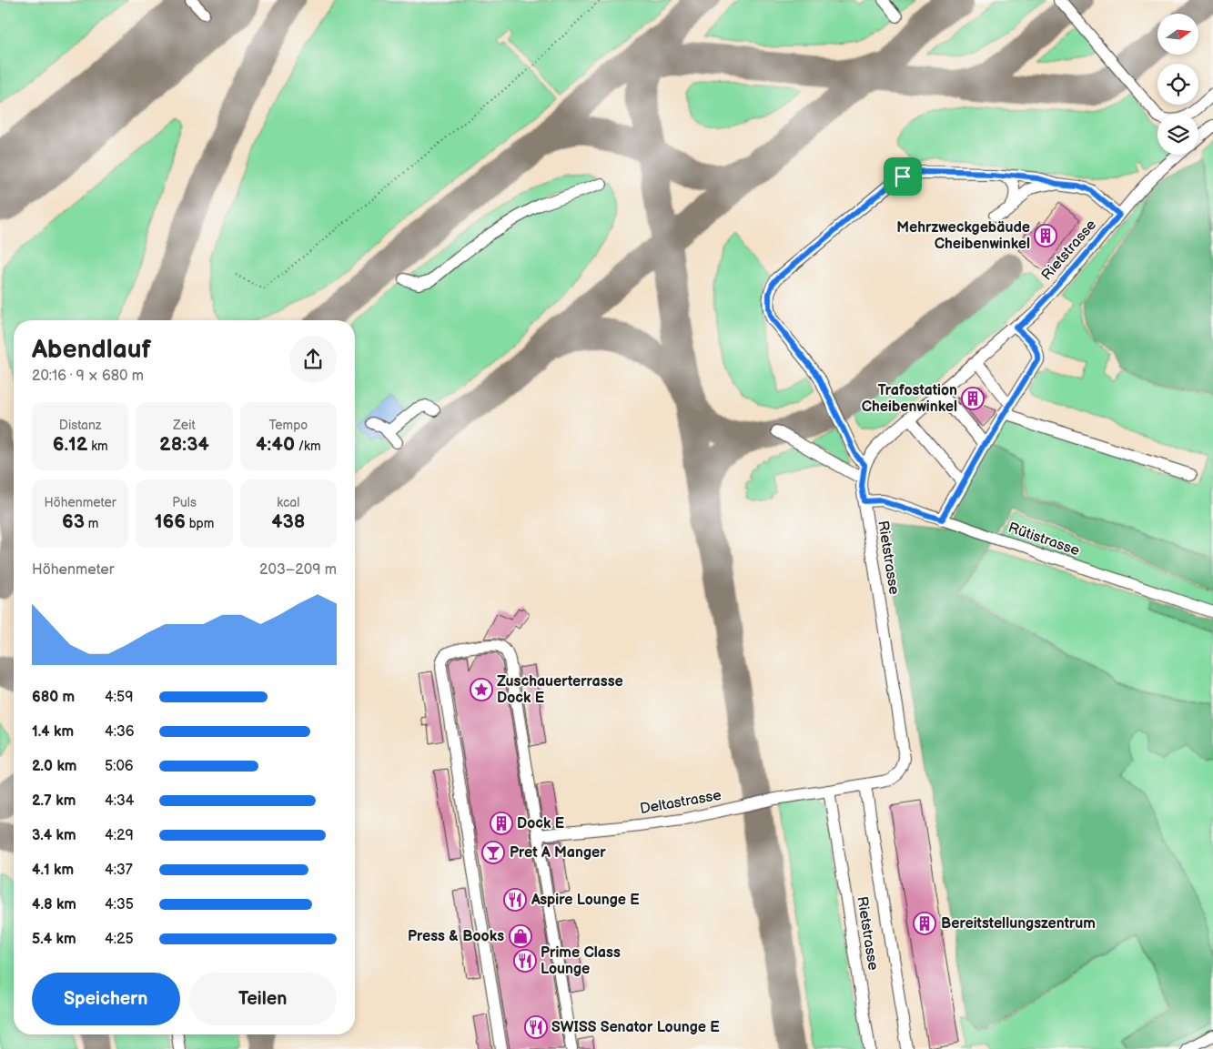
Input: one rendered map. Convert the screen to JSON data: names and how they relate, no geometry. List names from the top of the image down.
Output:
{
  "streets": {
    "lane": ["Rietstrasse", "Rütistrasse", "Deltastrasse"]
  },
  "crossings": [
    ["Rietstrasse", "Rütistrasse"],
    ["Rietstrasse", "Deltastrasse"]
  ],
  "places": {
    "building": [
      "Mehrzweckgebäude Cheibenwinkel",
      "Trafostation Cheibenwinkel",
      "Dock E",
      "Bereitstellungszentrum"
    ],
    "place": ["Zuschauerterrasse Dock E"],
    "bar": ["Pret A Manger"],
    "restaurant": ["Aspire Lounge E", "Prime Class Lounge", "SWISS Senator Lounge E"],
    "shop": ["Press & Books"]
  },
  "north": "right",
  "page": {
    "heading": ["Abendlauf", "20:16 · 9 × 680 m"],
    "stats": [
      ["Distanz", "6.12 km"],
      ["Zeit", "28:34"],
      ["Tempo", "4:40 /km"],
      ["Höhenmeter", "63 m"],
      ["Puls", "166 bpm"],
      ["kcal", "438"]
    ],
    "chart": ["Höhenmeter", "203–209 m"],
    "list": [
      {
        "name": "680 m",
        "note": "4:59"
      },
      {
        "name": "1.4 km",
        "note": "4:36"
      },
      {
        "name": "2.0 km",
        "note": "5:06"
      },
      {
        "name": "2.7 km",
        "note": "4:34"
      },
      {
        "name": "3.4 km",
        "note": "4:29"
      },
      {
        "name": "4.1 km",
        "note": "4:37"
      },
      {
        "name": "4.8 km",
        "note": "4:35"
      },
      {
        "name": "5.4 km",
        "note": "4:25"
      }
    ],
    "buttons": ["Speichern", "Teilen"]
  }
}
